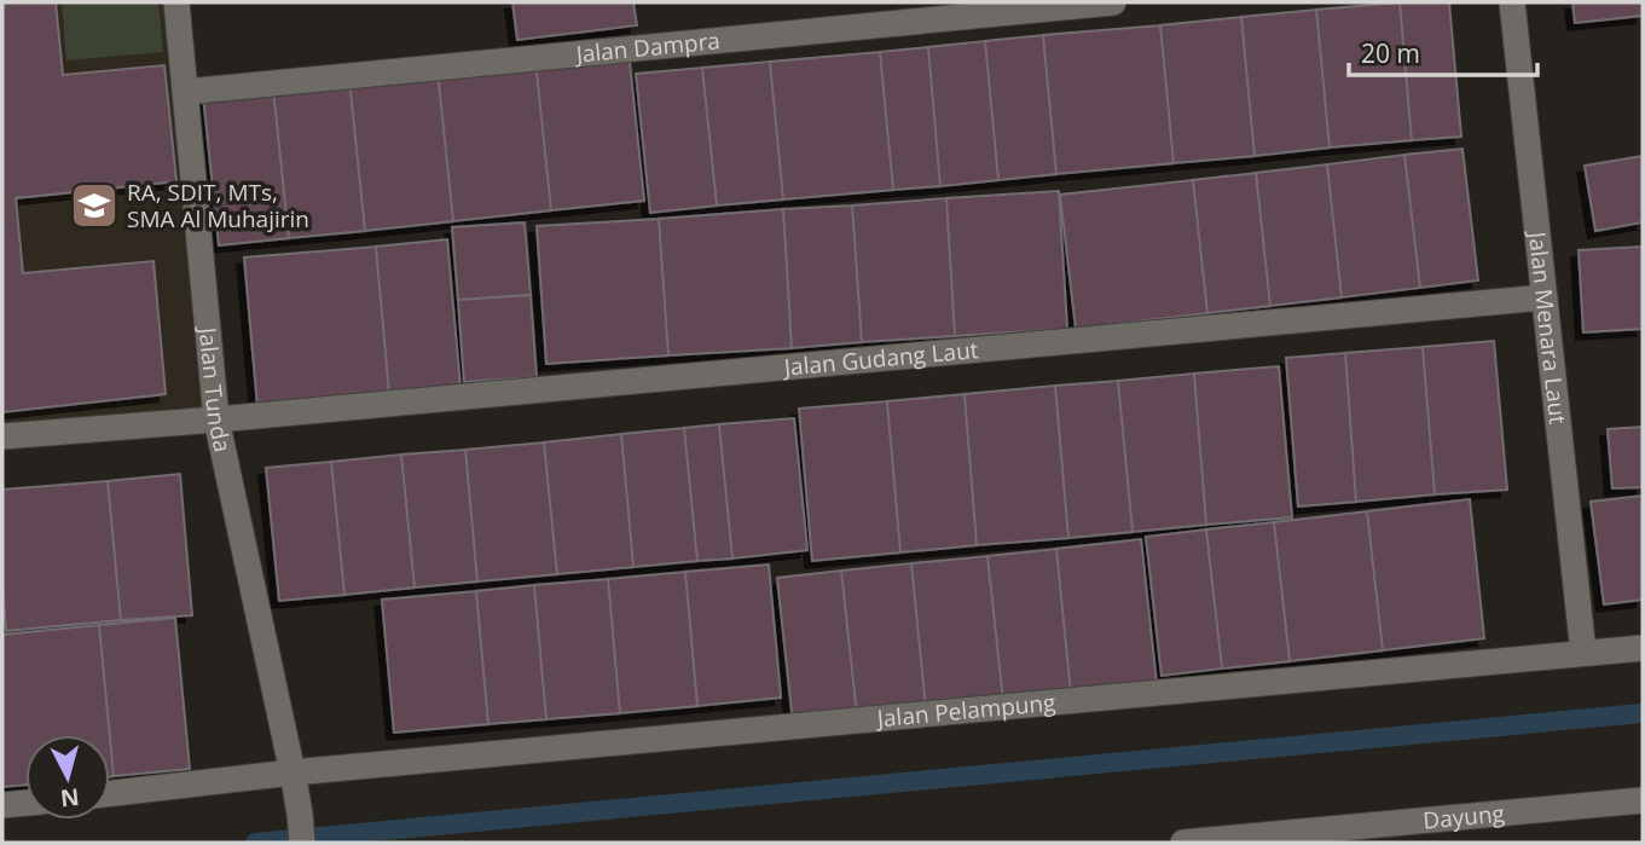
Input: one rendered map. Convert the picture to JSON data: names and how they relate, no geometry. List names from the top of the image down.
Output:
{
  "streets": {
    "street": [
      "Jalan Dampra",
      "Jalan Menara Laut",
      "Jalan Gudang Laut",
      "Jalan Tunda",
      "Jalan Pelampung",
      "Dayung"
    ]
  },
  "crossings": [
    ["Jalan Dampra", "Jalan Tunda"],
    ["Jalan Menara Laut", "Jalan Gudang Laut"],
    ["Jalan Menara Laut", "Jalan Pelampung"],
    ["Jalan Gudang Laut", "Jalan Tunda"],
    ["Jalan Tunda", "Jalan Pelampung"]
  ],
  "places": {
    "school or university": ["RA, SDIT, MTs, SMA Al Muhajirin"]
  },
  "scale_bar": "20 m",
  "north": "bottom"
}
